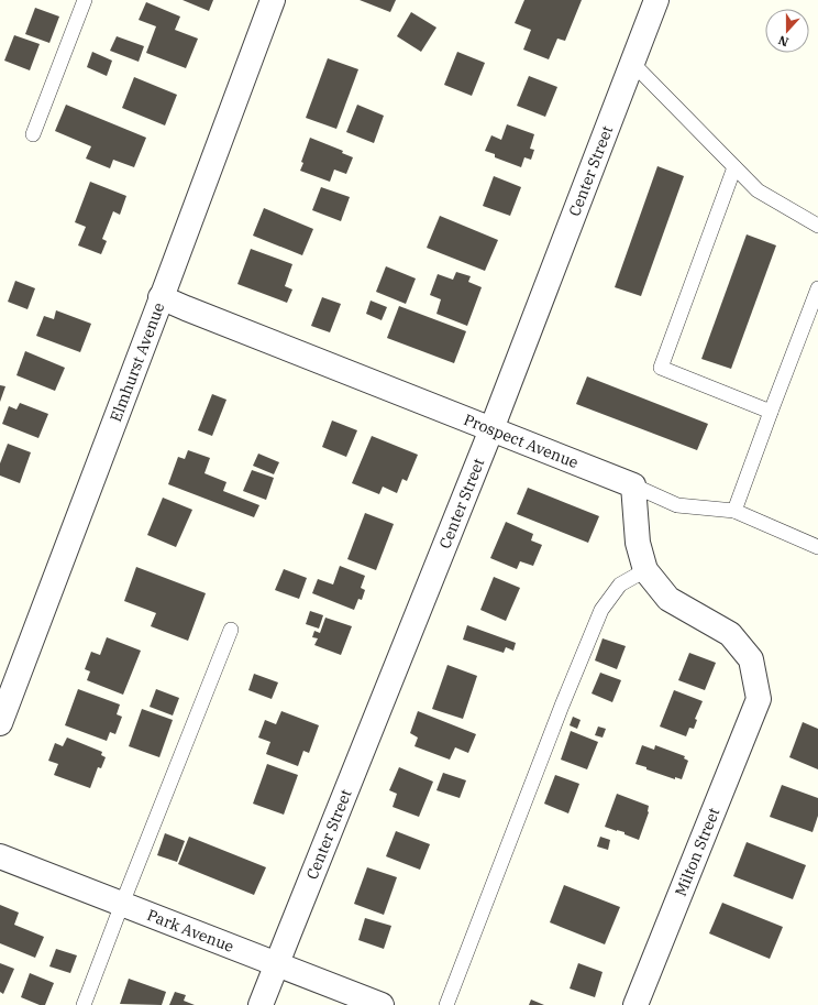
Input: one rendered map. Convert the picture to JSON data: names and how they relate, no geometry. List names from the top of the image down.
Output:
{
  "streets": {
    "street": [
      "Center Street",
      "Elmhurst Avenue",
      "Prospect Avenue",
      "Milton Street",
      "Park Avenue"
    ]
  },
  "crossings": [
    ["Center Street", "Prospect Avenue"],
    ["Center Street", "Park Avenue"],
    ["Elmhurst Avenue", "Prospect Avenue"]
  ],
  "north": "bottom"
}
